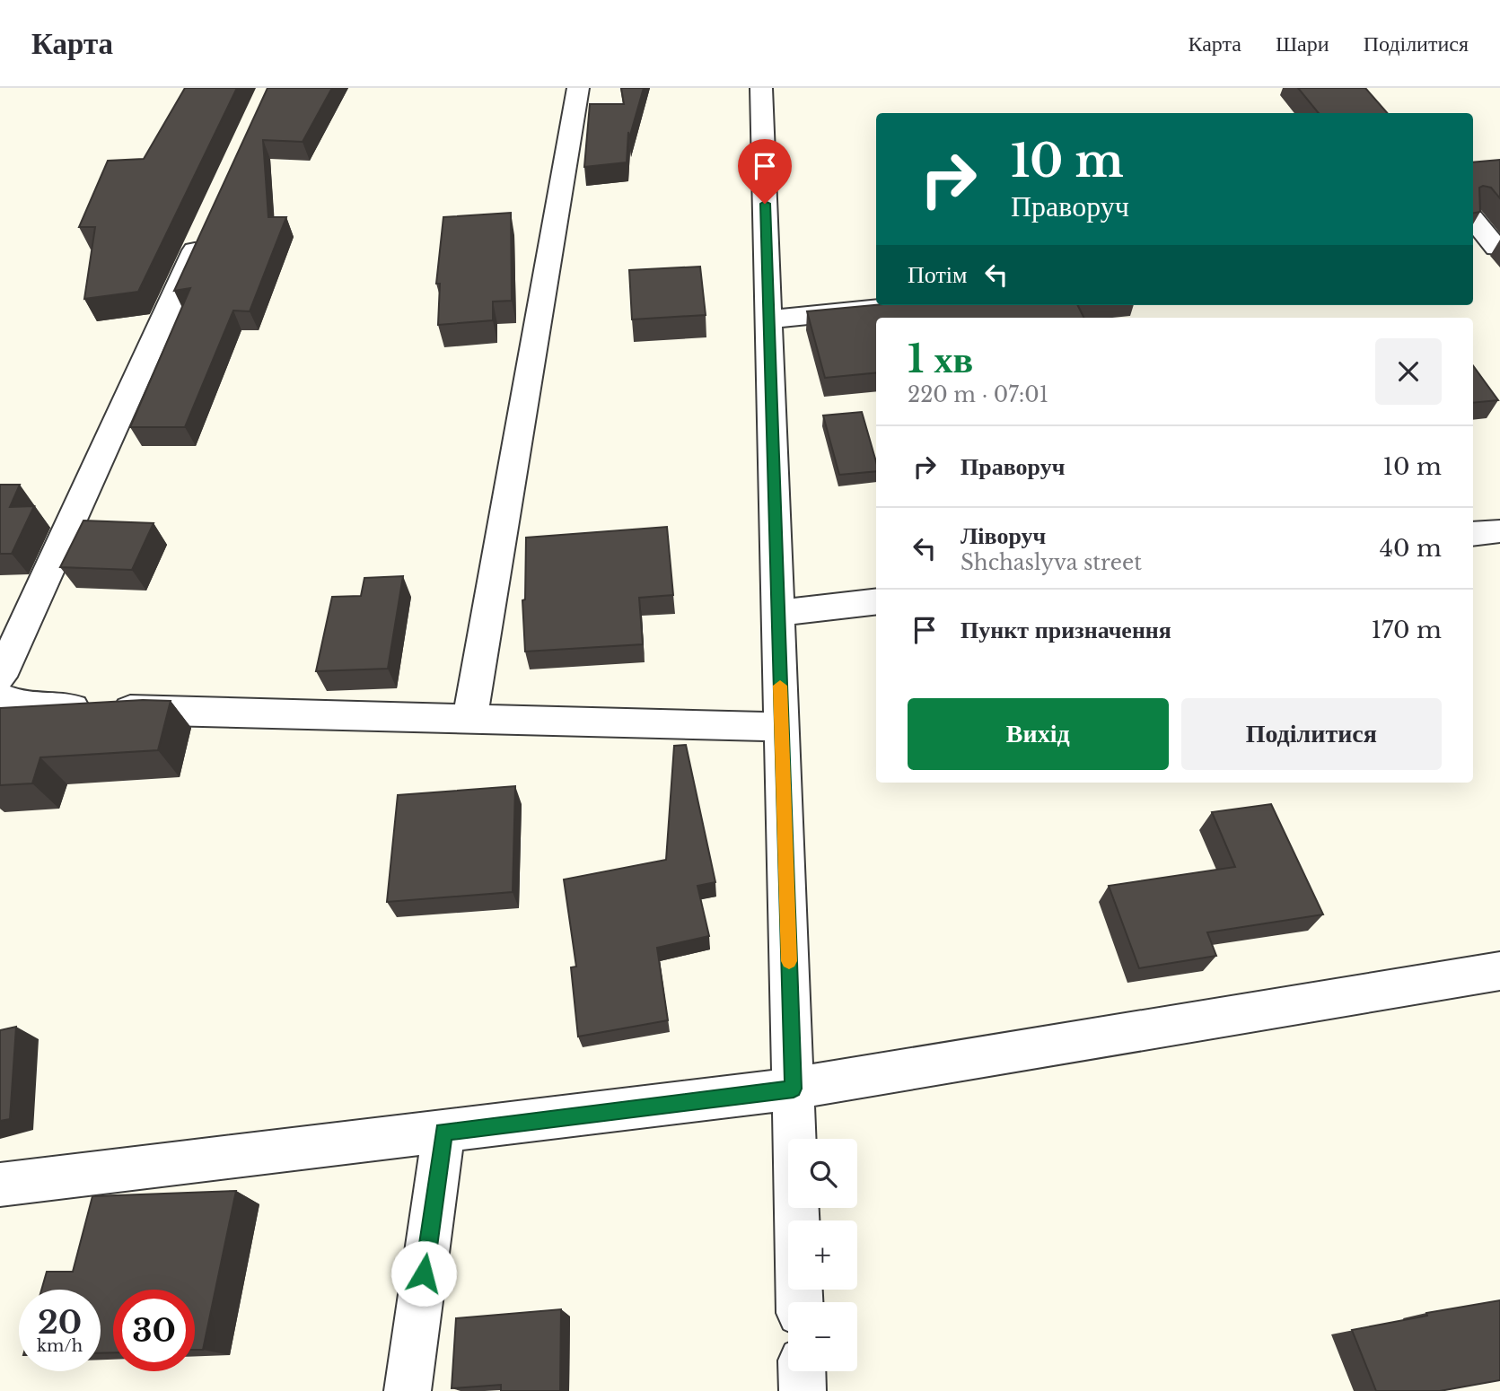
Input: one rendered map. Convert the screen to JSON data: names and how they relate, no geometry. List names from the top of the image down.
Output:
{
  "page": {
    "header": "Карта",
    "nav": ["Карта", "Шари", "Поділитися"],
    "turn": ["10 m", "Праворуч"],
    "then": "Потім",
    "heading": ["1 хв", "220 m · 07:01"],
    "list": [
      {
        "name": "Праворуч",
        "value": "10 m"
      },
      {
        "name": "Ліворуч",
        "note": "Shchaslyva street",
        "value": "40 m"
      },
      {
        "name": "Пункт призначення",
        "value": "170 m"
      }
    ],
    "buttons": ["Вихід", "Поділитися"],
    "map_buttons": ["+", "−"],
    "speed": "20 km/h",
    "limit": "30"
  }
}
